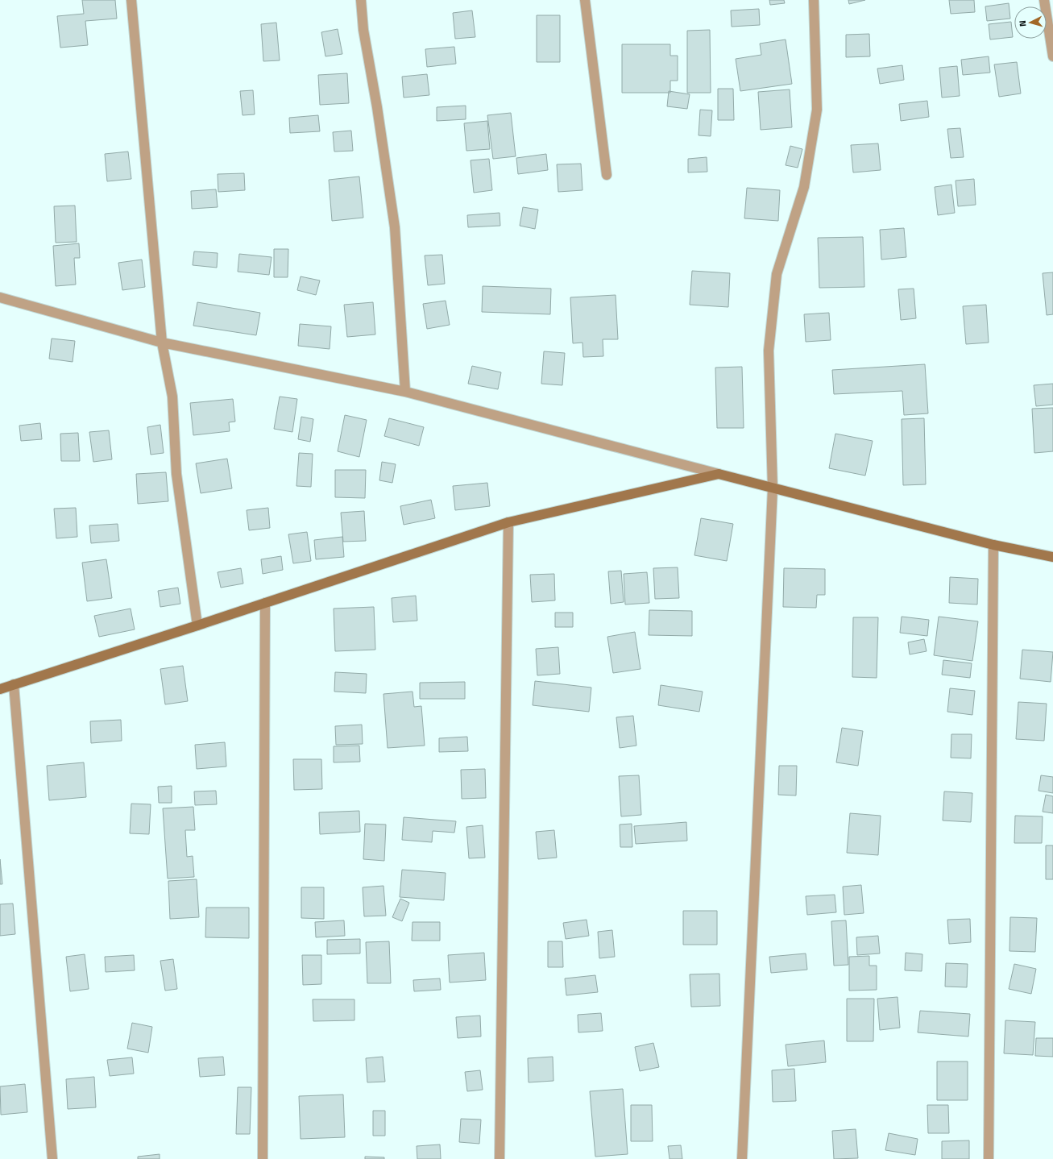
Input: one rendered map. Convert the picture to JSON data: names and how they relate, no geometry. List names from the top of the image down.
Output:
{
  "north": "left"
}
